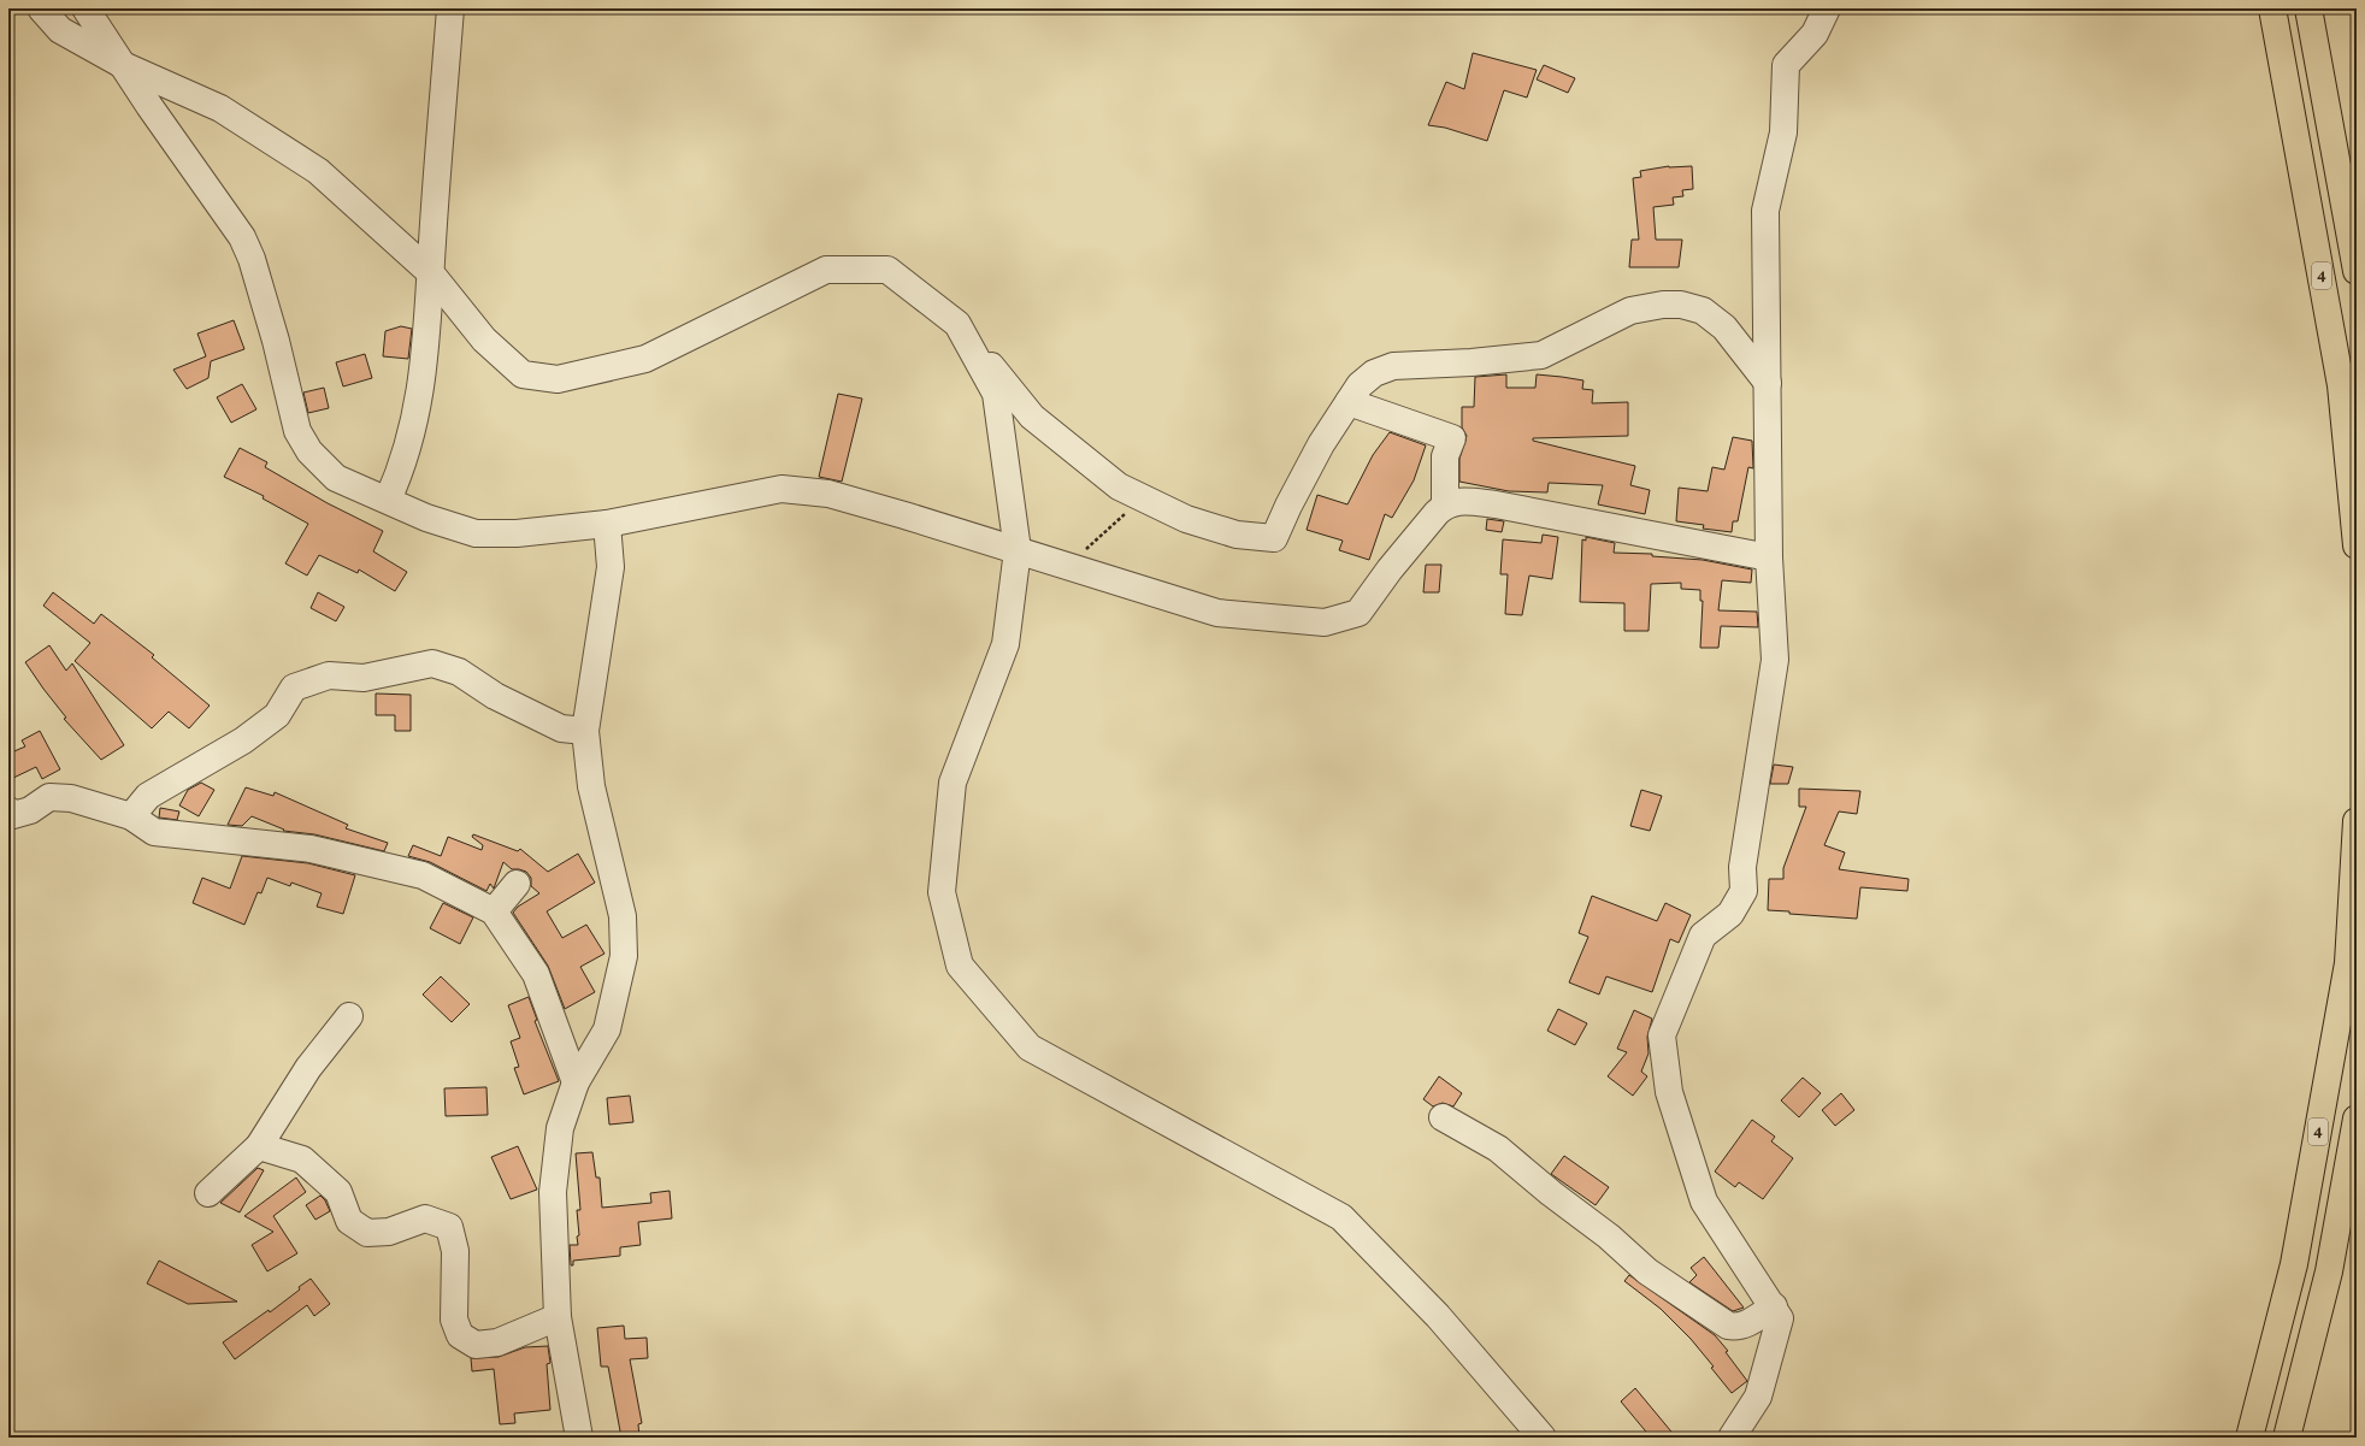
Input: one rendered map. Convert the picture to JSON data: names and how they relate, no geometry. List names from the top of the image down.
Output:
{
  "streets": {
    "highway": ["4"]
  }
}
